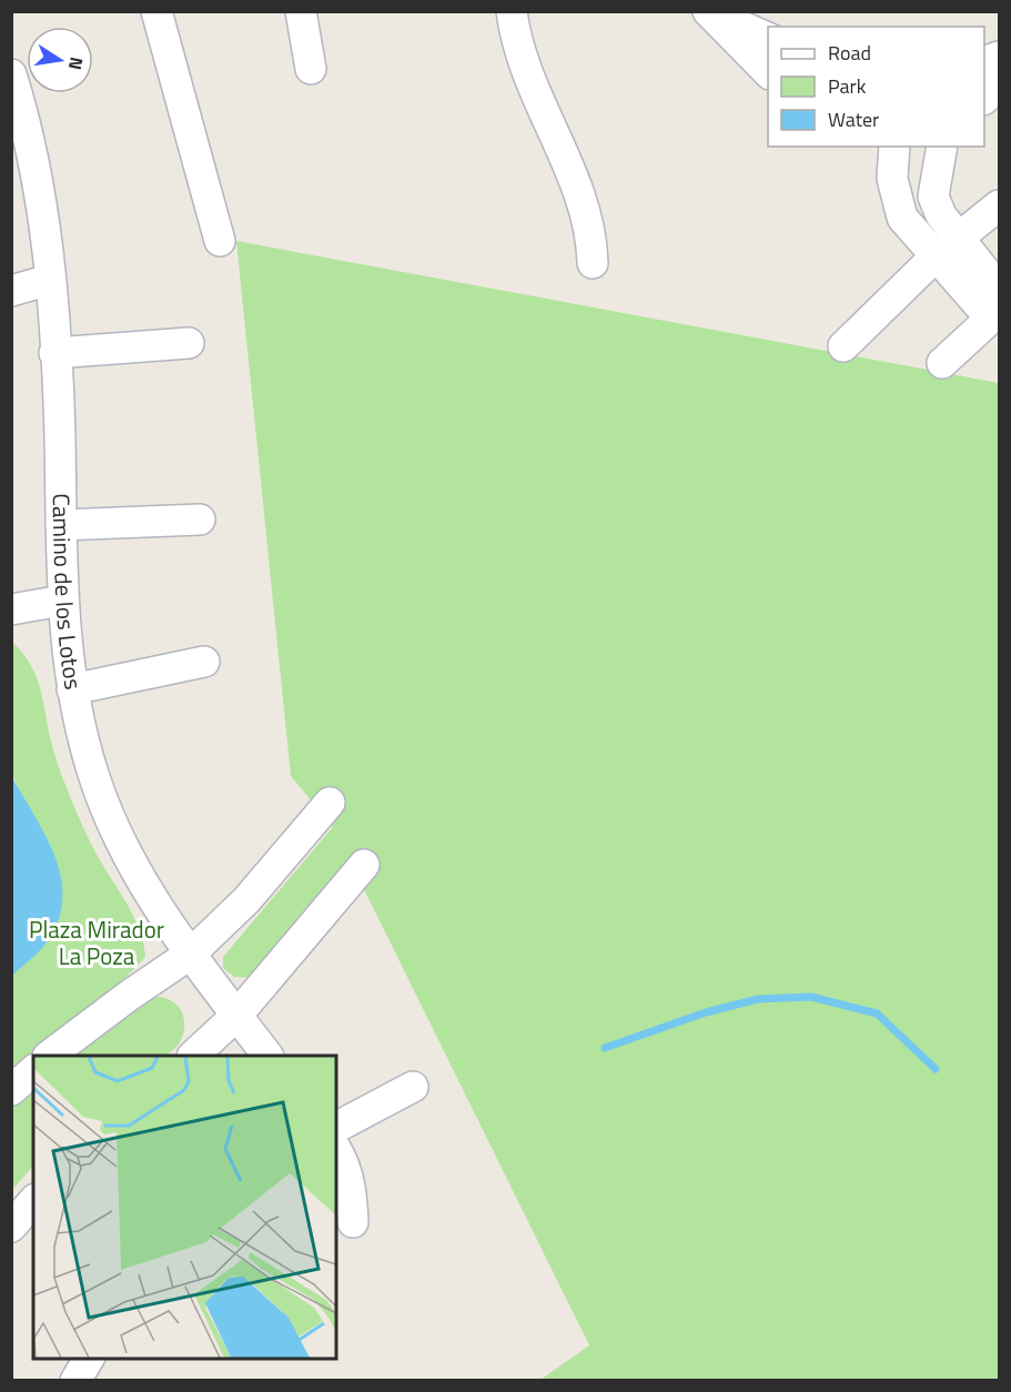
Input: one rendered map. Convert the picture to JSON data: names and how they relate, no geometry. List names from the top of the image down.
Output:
{
  "streets": {
    "street": ["Camino de los Lotos"]
  },
  "parks": ["Plaza Mirador La Poza"],
  "legend": ["Road", "Park", "Water"],
  "north": "right"
}
